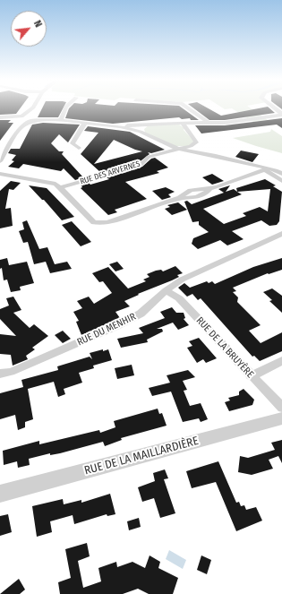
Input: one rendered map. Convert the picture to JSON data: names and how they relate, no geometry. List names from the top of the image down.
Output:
{
  "streets": {
    "street": [
      "RUE DES ARVERNES",
      "RUE DU MENHIR",
      "RUE DE LA BRUYÈRE",
      "RUE DE LA MAILLARDIÈRE"
    ]
  },
  "crossings": [
    ["RUE DU MENHIR", "RUE DE LA BRUYÈRE"]
  ],
  "north": "top right"
}
